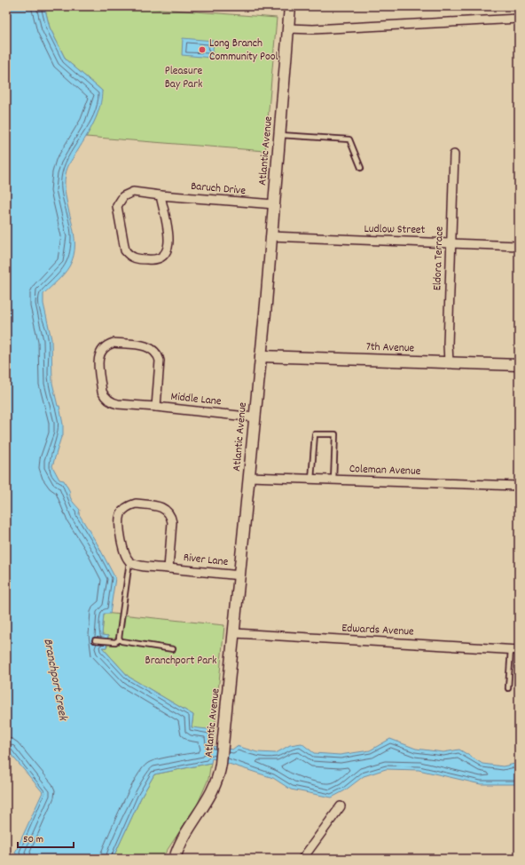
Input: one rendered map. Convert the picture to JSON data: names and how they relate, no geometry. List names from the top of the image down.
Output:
{
  "streets": {
    "street": [
      "Atlantic Avenue",
      "Baruch Drive",
      "Ludlow Street",
      "Eldora Terrace",
      "7th Avenue",
      "Middle Lane",
      "Coleman Avenue",
      "River Lane",
      "Edwards Avenue"
    ]
  },
  "crossings": [
    ["Atlantic Avenue", "Baruch Drive"],
    ["Atlantic Avenue", "Ludlow Street"],
    ["Atlantic Avenue", "7th Avenue"],
    ["Atlantic Avenue", "Middle Lane"],
    ["Atlantic Avenue", "Coleman Avenue"],
    ["Atlantic Avenue", "River Lane"],
    ["Atlantic Avenue", "Edwards Avenue"],
    ["Ludlow Street", "Eldora Terrace"],
    ["Eldora Terrace", "7th Avenue"]
  ],
  "water": ["Branchport Creek"],
  "parks": ["Pleasure Bay Park", "Branchport Park"],
  "places": ["Long Branch Community Pool"],
  "scale_bar": "50 m"
}
